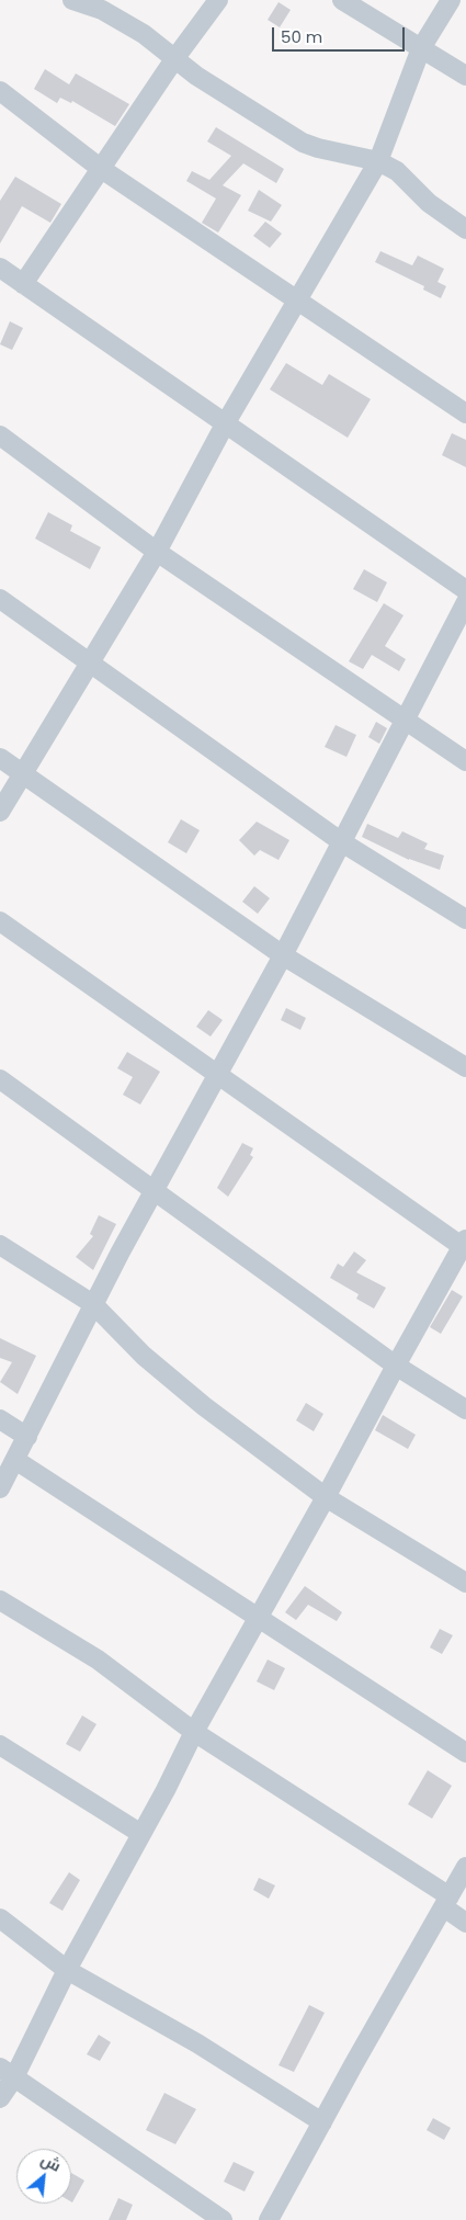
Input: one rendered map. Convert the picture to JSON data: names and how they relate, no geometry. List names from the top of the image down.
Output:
{
  "scale_bar": "50 m",
  "north": "top right"
}
